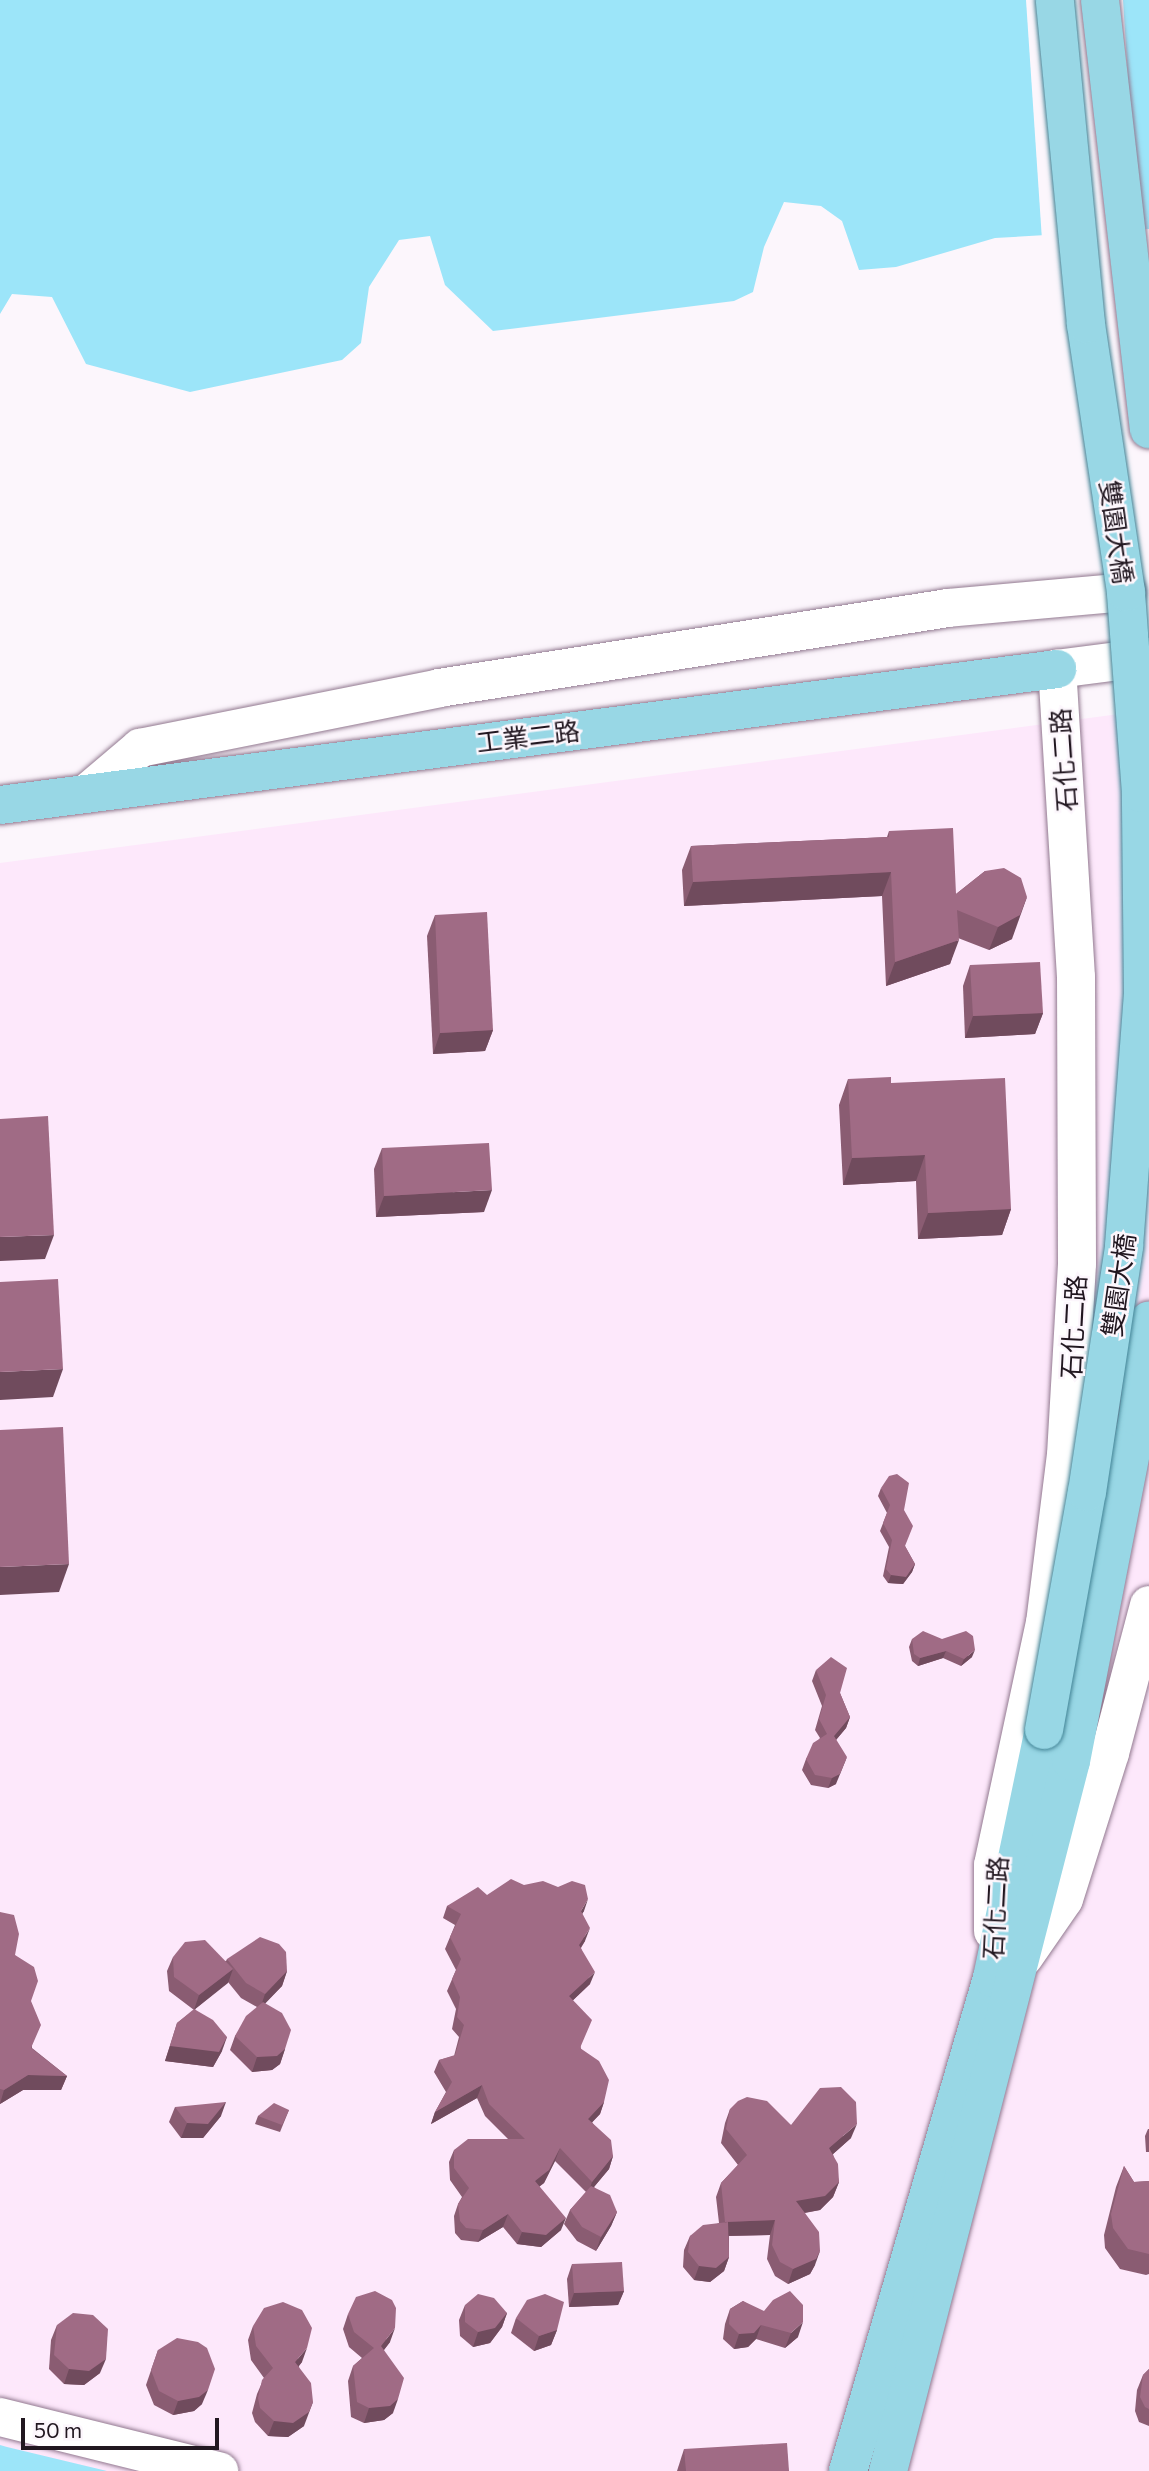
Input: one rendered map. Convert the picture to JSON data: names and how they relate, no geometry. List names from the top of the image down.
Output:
{
  "streets": {
    "main road": ["雙園大橋", "工業二路", "石化二路"]
  },
  "crossings": [
    ["雙園大橋", "石化二路"],
    ["工業二路", "石化二路"]
  ],
  "scale_bar": "50 m"
}
